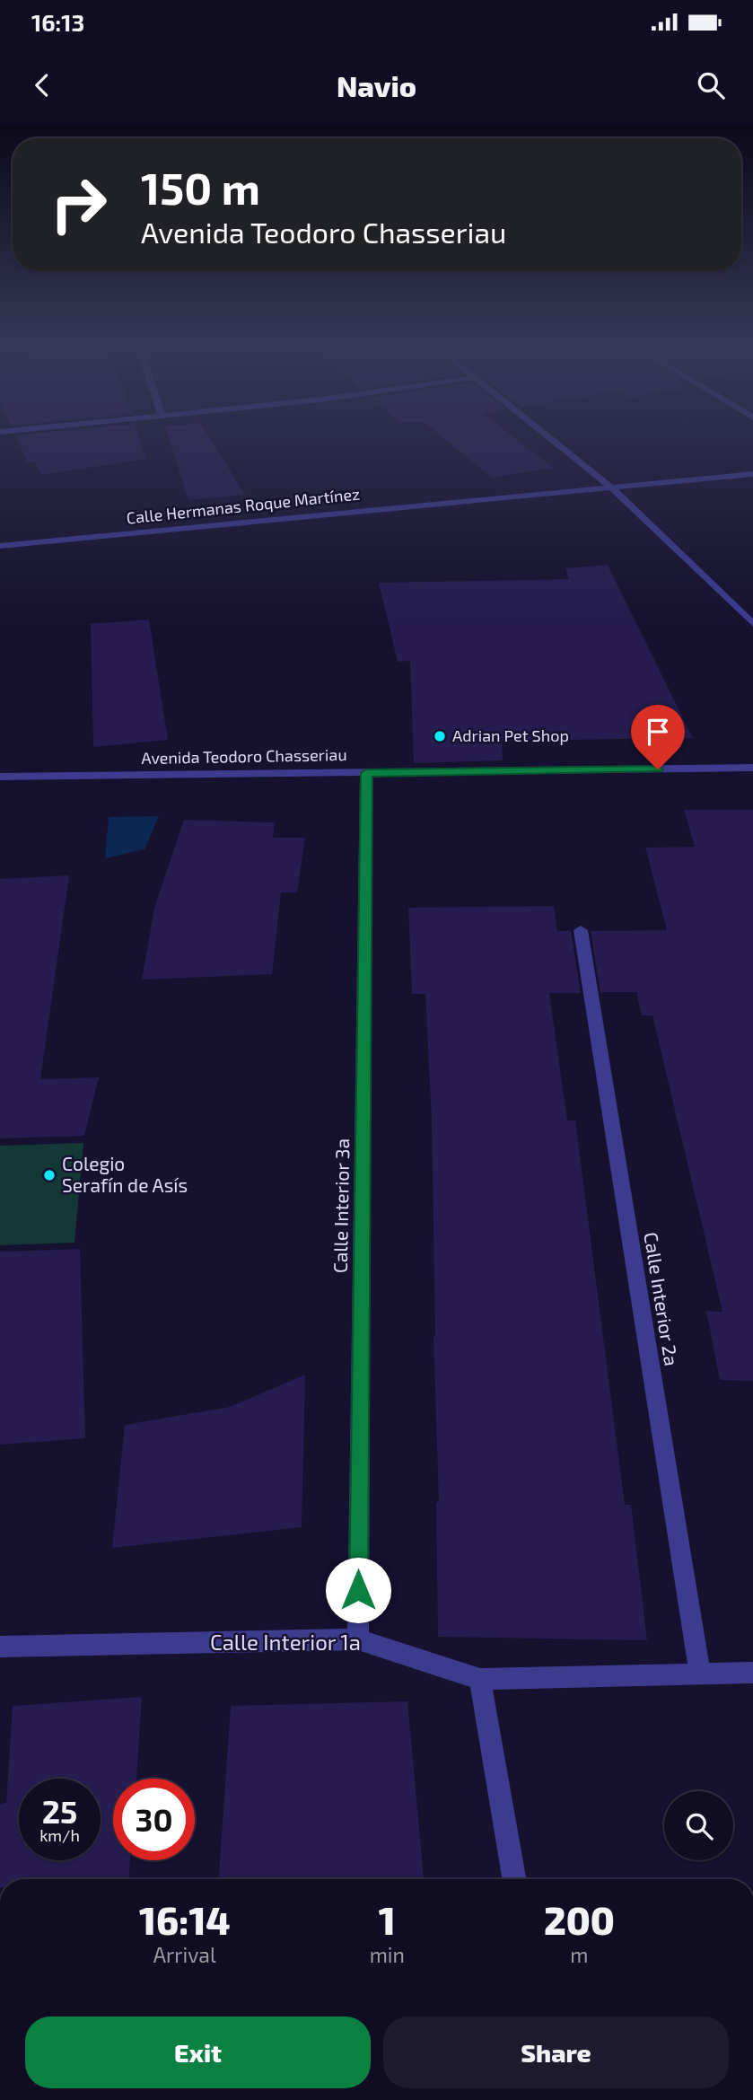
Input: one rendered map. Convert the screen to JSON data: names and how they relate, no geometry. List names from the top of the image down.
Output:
{
  "streets": {
    "street": [
      "Calle Hermanas Roque Martínez",
      "Avenida Teodoro Chasseriau",
      "Calle Interior 3a",
      "Calle Interior 2a",
      "Calle Interior 1a"
    ]
  },
  "crossings": [
    ["Avenida Teodoro Chasseriau", "Calle Interior 3a"],
    ["Calle Interior 3a", "Calle Interior 1a"],
    ["Calle Interior 2a", "Calle Interior 1a"]
  ],
  "places": ["Adrian Pet Shop", "Colegio Serafín de Asís"],
  "page": {
    "status": "16:13",
    "header": "Navio",
    "turn": ["150 m", "Avenida Teodoro Chasseriau"],
    "speed": "25 km/h",
    "limit": "30",
    "eta": [
      "16:14",
      "Arrival",
      "1",
      "min",
      "200",
      "m"
    ],
    "buttons": ["Exit", "Share"]
  }
}
